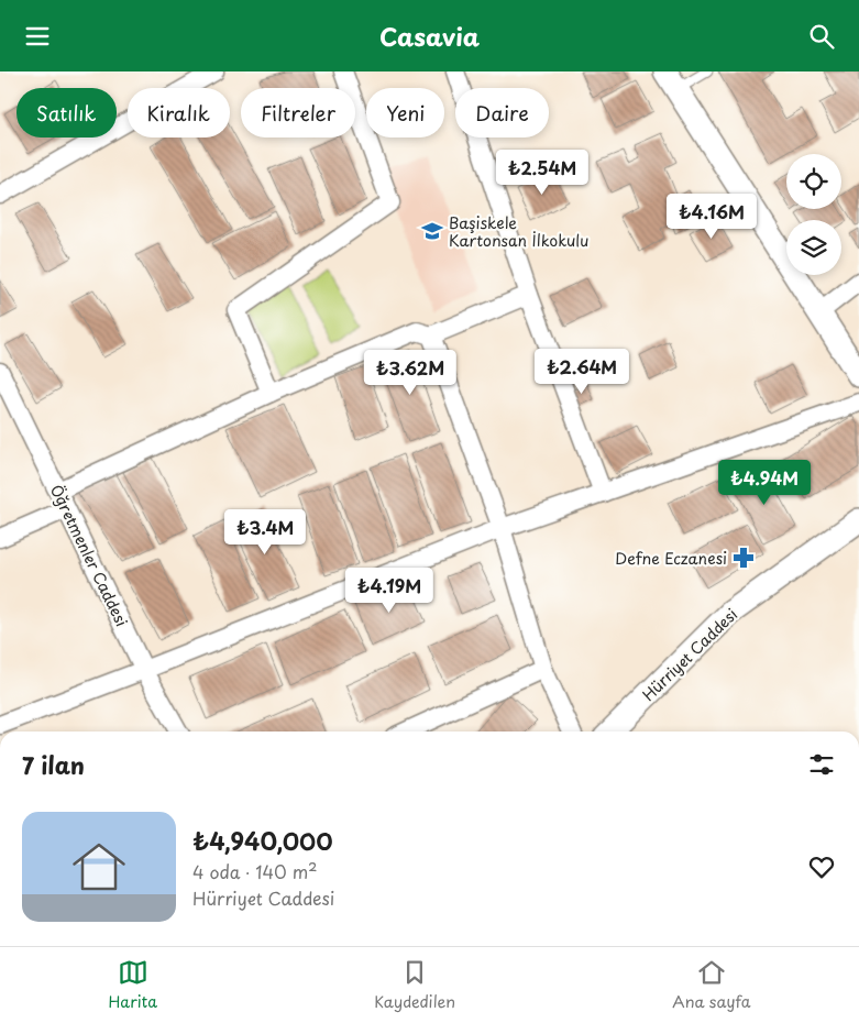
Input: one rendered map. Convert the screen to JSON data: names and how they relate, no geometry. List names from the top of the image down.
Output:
{
  "streets": {
    "street": ["Öğretmenler Caddesi", "Hürriyet Caddesi"]
  },
  "places": {
    "school or university": ["Başiskele Kartonsan İlkokulu"],
    "pharmacy": ["Defne Eczanesi"]
  },
  "page": {
    "header": "Casavia",
    "chip": [
      "Satılık",
      "Kiralık",
      "Filtreler",
      "Yeni",
      "Daire"
    ],
    "price": [
      "₺2.54M",
      "₺4.16M",
      "₺2.64M",
      "₺3.62M",
      "₺4.94M",
      "₺3.4M",
      "₺4.19M"
    ],
    "heading": "7 ilan",
    "list": [
      {
        "name": "₺4,940,000",
        "note": "4 oda · 140 m² · Hürriyet Caddesi"
      }
    ],
    "tabs": ["Harita", "Kaydedilen", "Ana sayfa"]
  }
}
